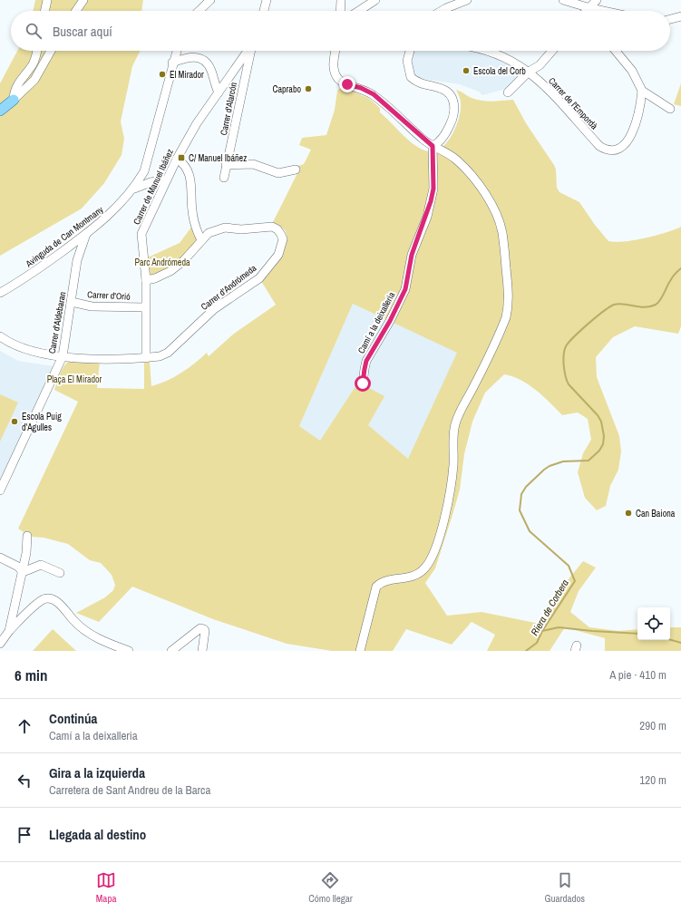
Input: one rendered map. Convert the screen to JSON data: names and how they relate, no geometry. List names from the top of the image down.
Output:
{
  "streets": {
    "street": [
      "Carrer de l'Empordà",
      "Carrer d'Alarcón",
      "Carrer de Manuel Ibáñez",
      "Avinguda de Can Montmany",
      "Carrer d'Andrómeda",
      "Carrer d'Orió",
      "Carrer d'Aldebaran",
      "Camí a la deixalleria"
    ]
  },
  "crossings": [
    ["Carrer de Manuel Ibáñez", "Avinguda de Can Montmany"],
    ["Carrer de Manuel Ibáñez", "Carrer d'Andrómeda"],
    ["Carrer de Manuel Ibáñez", "Carrer d'Orió"],
    ["Avinguda de Can Montmany", "Carrer d'Aldebaran"],
    ["Carrer d'Andrómeda", "Carrer d'Aldebaran"],
    ["Carrer d'Orió", "Carrer d'Aldebaran"]
  ],
  "water": ["Riera de Corbera"],
  "parks": ["Parc Andrómeda", "Plaça El Mirador"],
  "places": {
    "other": [
      "Escola del Corb",
      "El Mirador",
      "Caprabo",
      "Escola Puig d'Agulles",
      "Can Baiona"
    ],
    "transit": ["C/ Manuel Ibáñez"]
  },
  "page": {
    "search": "Buscar aquí",
    "heading": ["6 min", "A pie · 410 m"],
    "list": [
      ["Continúa", "Camí a la deixalleria", "290 m"],
      ["Gira a la izquierda", "Carretera de Sant Andreu de la Barca", "120 m"],
      "Llegada al destino"
    ],
    "nav": ["Mapa", "Cómo llegar", "Guardados"]
  }
}
